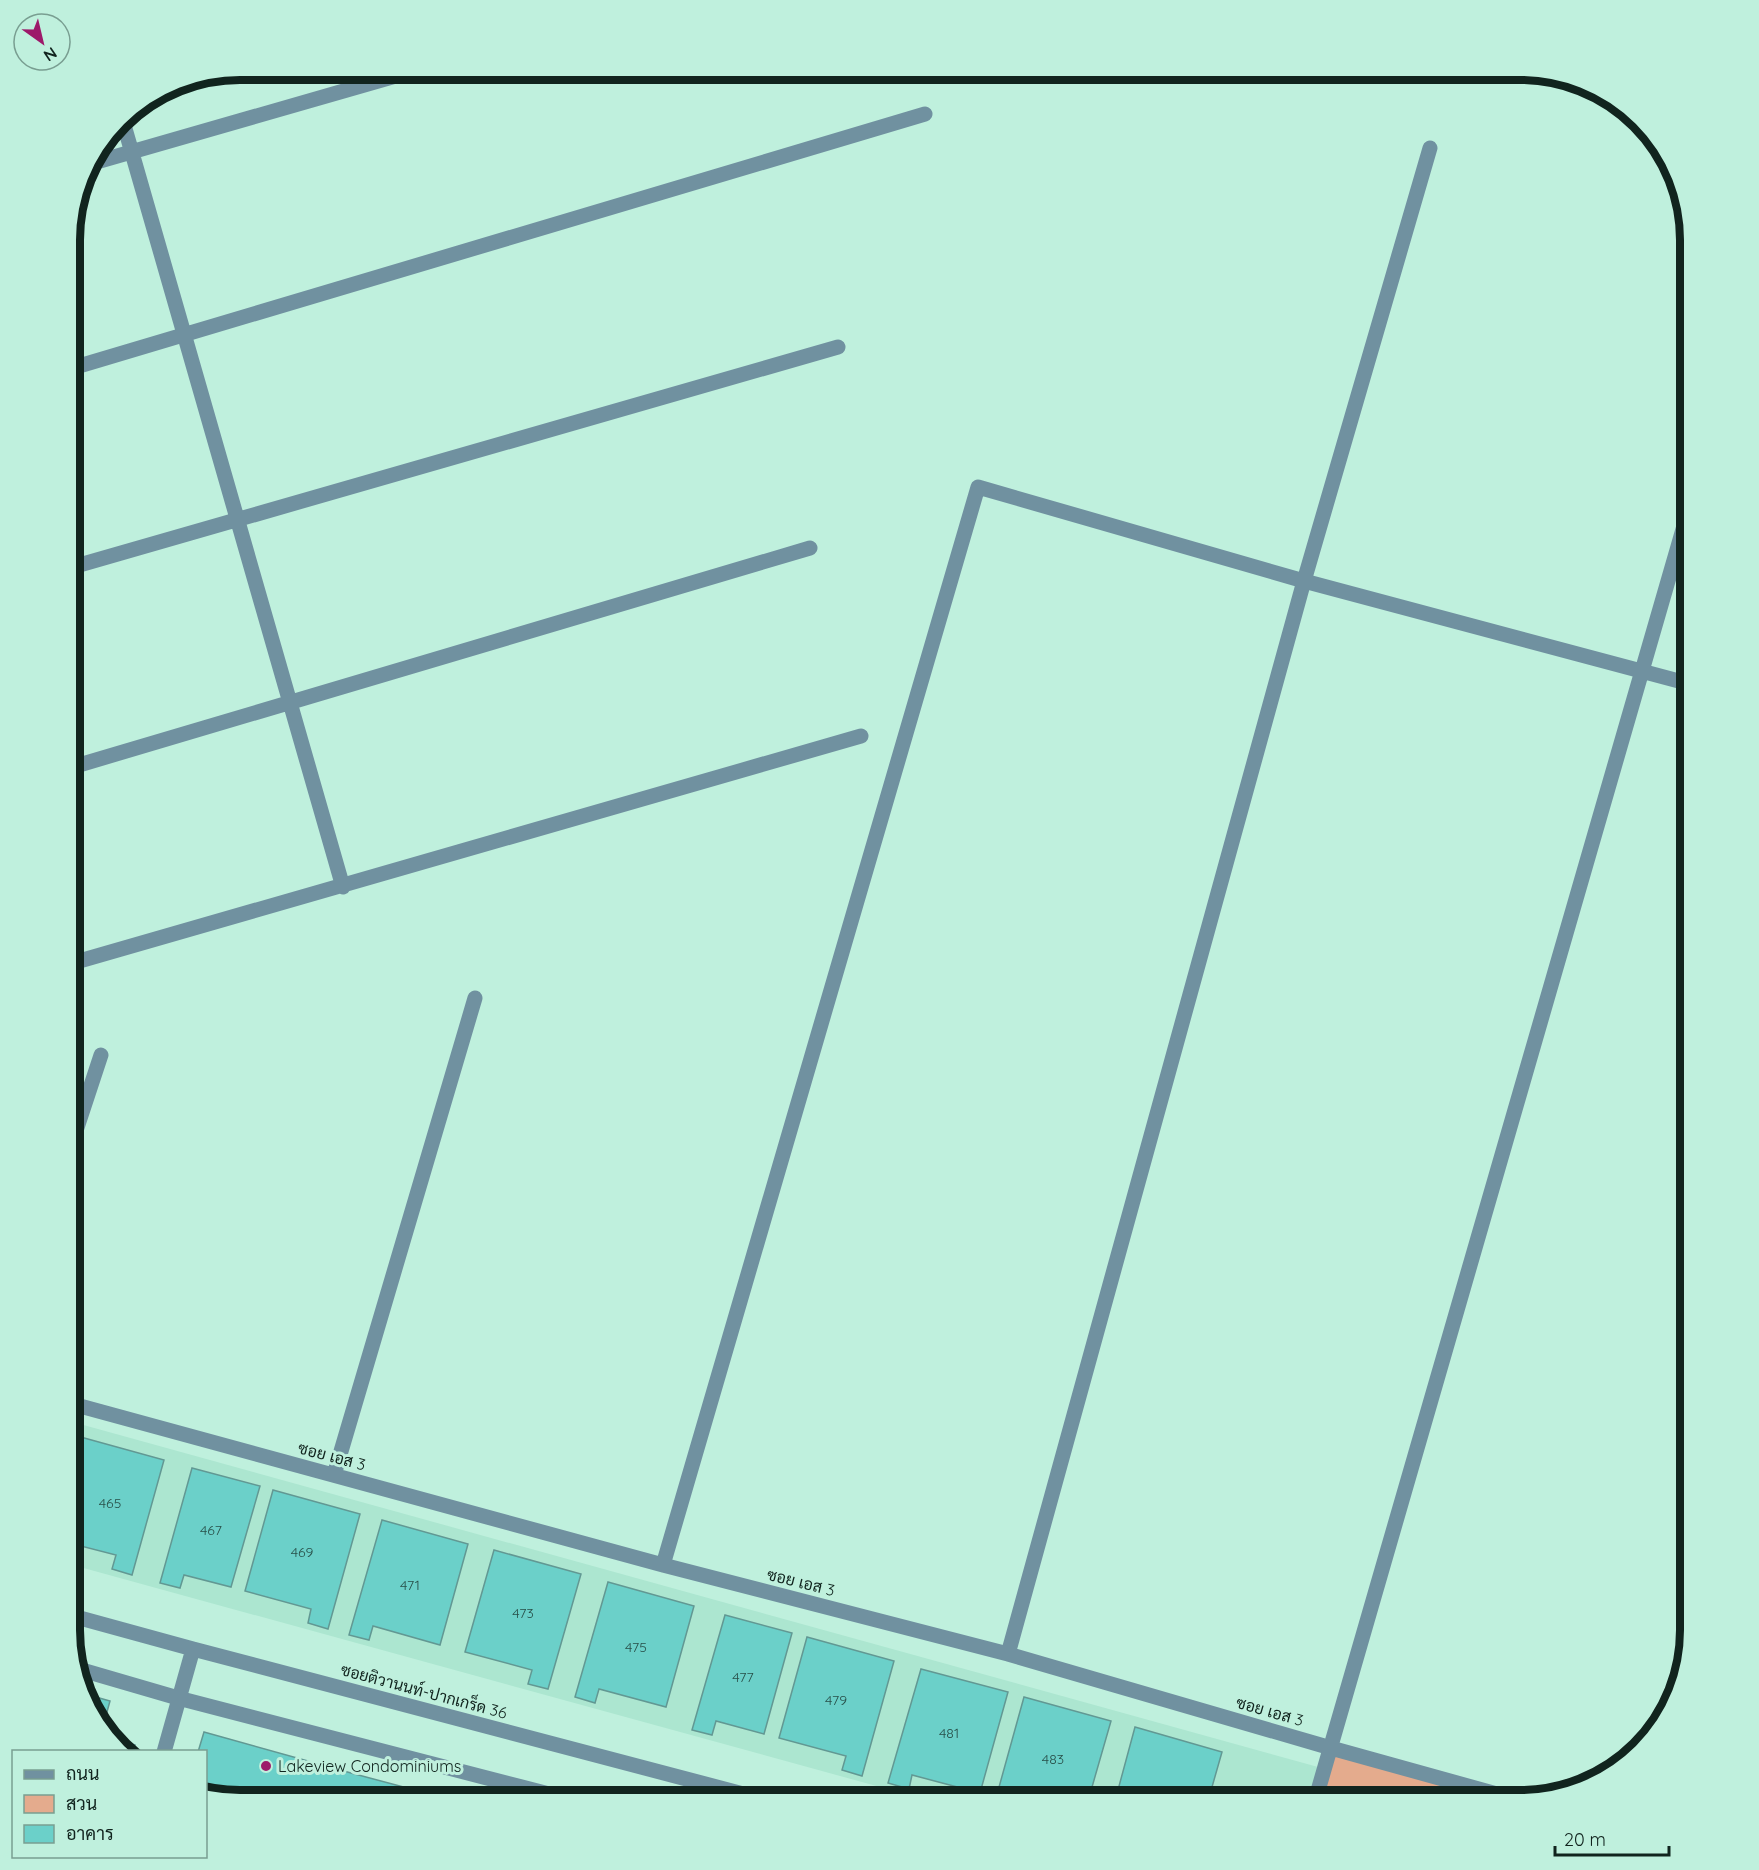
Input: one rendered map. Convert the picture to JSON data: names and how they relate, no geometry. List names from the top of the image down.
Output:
{
  "streets": {
    "street": ["ซอย เอส 3", "ซอยติวานนท์-ปากเกร็ด 36"]
  },
  "places": ["Lakeview Condominiums"],
  "house_numbers": [
    "465",
    "467",
    "469",
    "471",
    "473",
    "475",
    "477",
    "479",
    "481",
    "483"
  ],
  "legend": ["ถนน", "สวน", "อาคาร"],
  "scale_bar": "20 m",
  "north": "bottom right"
}
